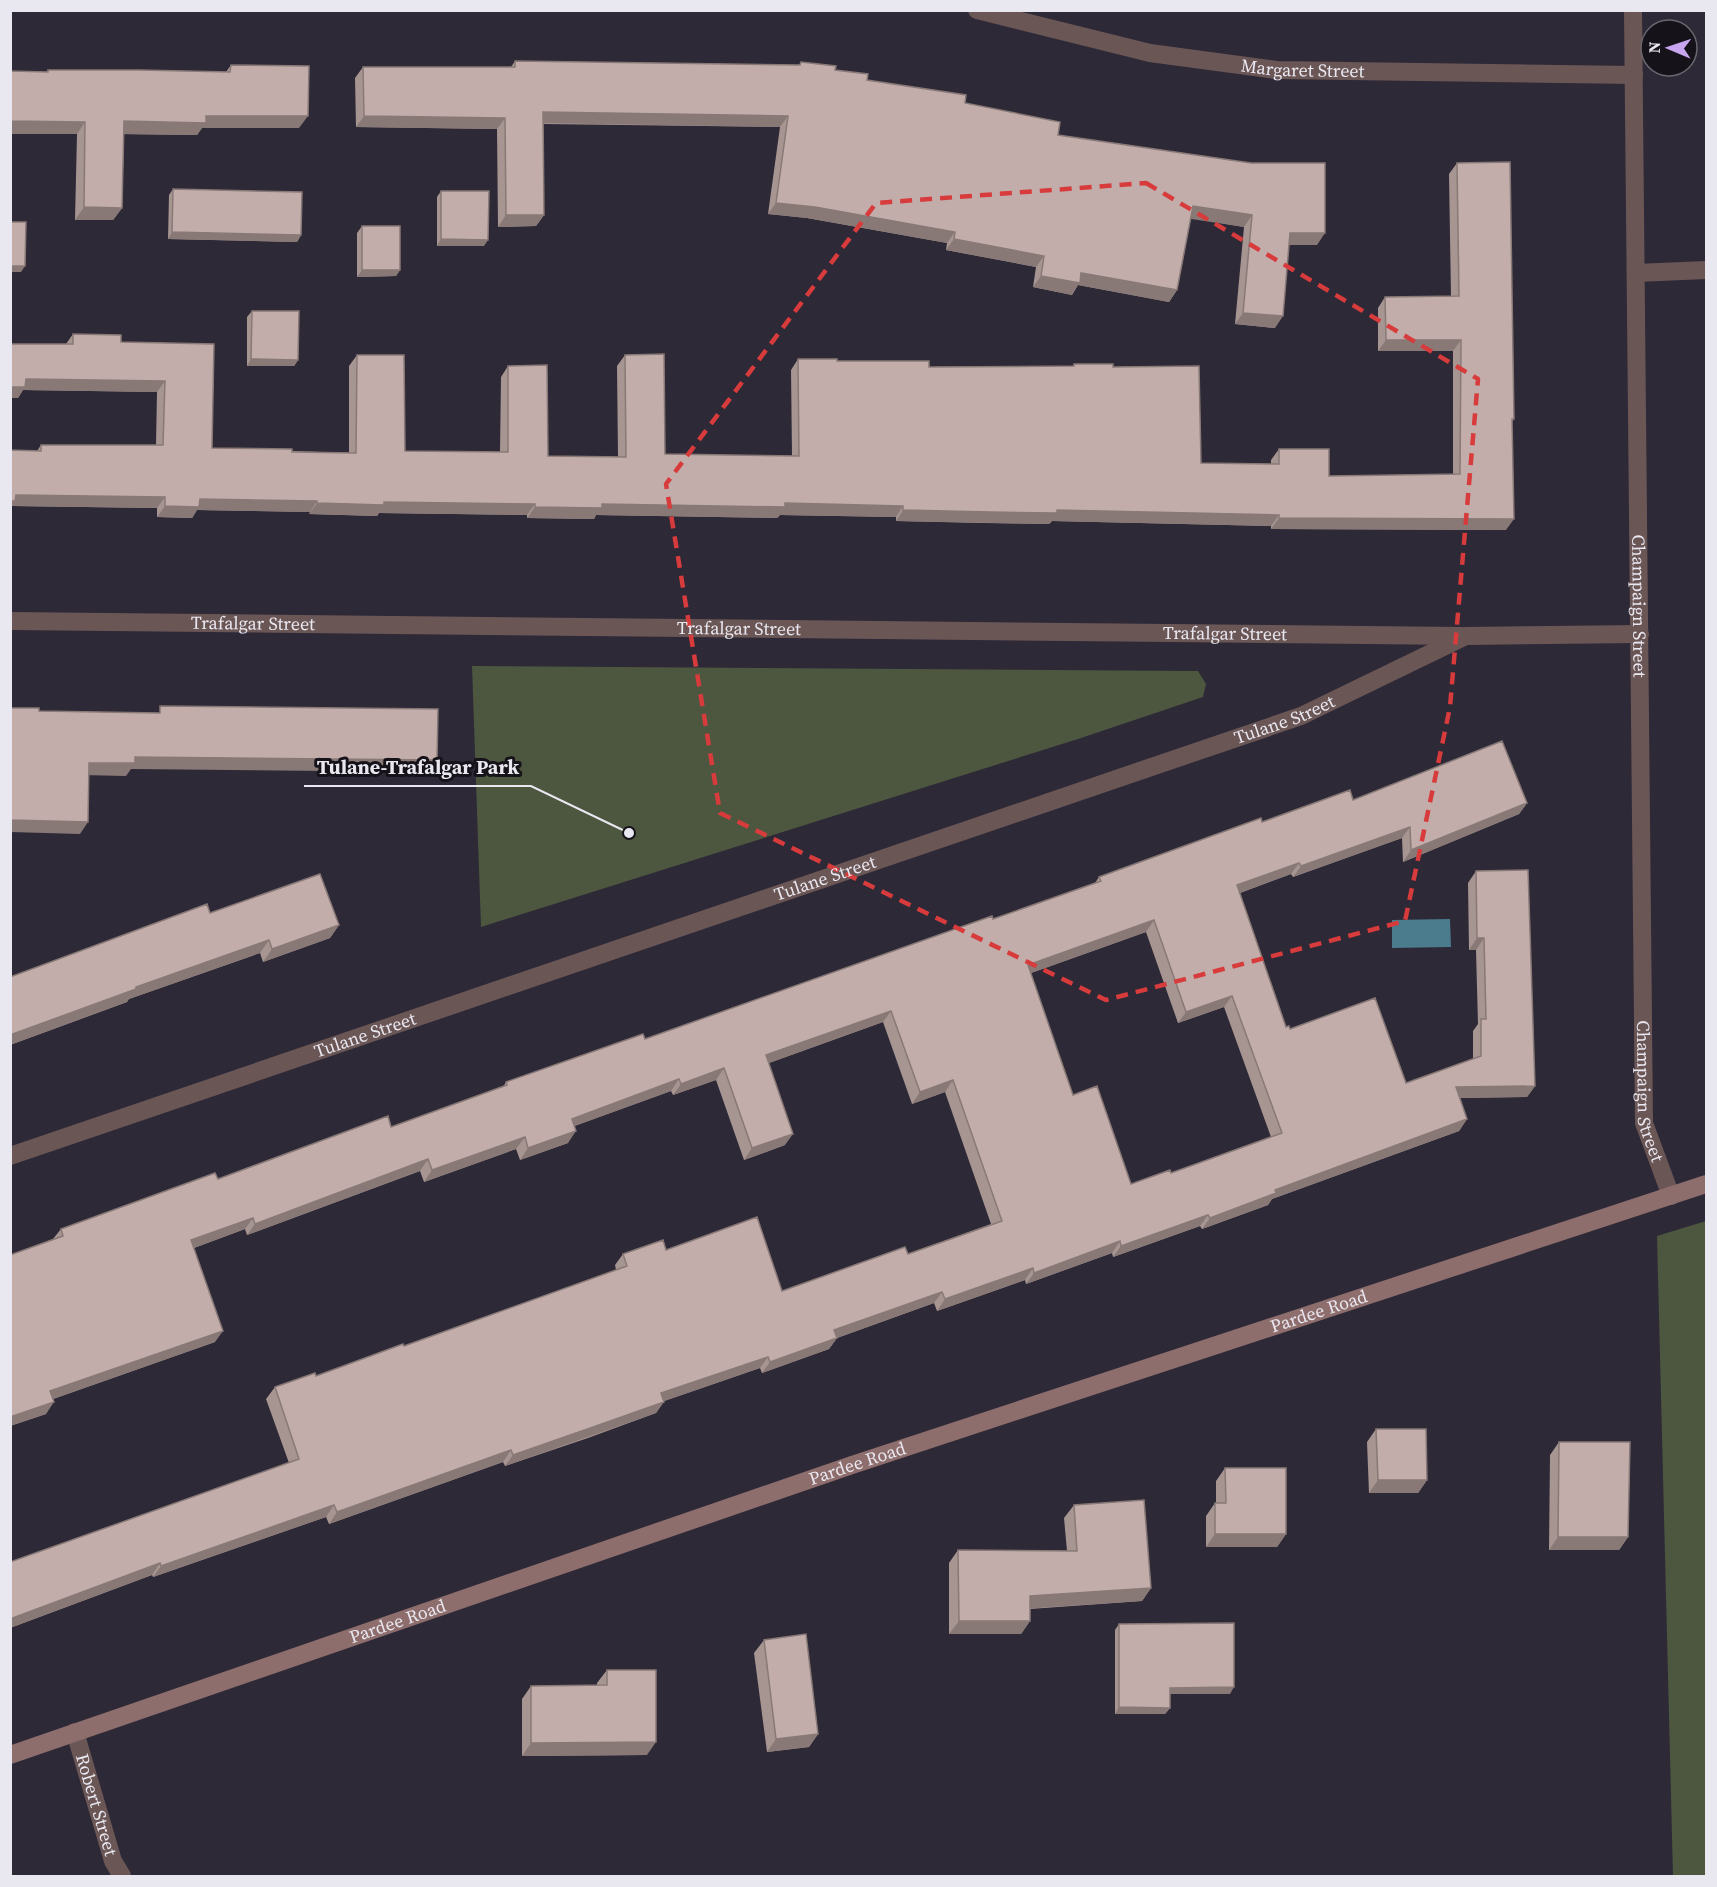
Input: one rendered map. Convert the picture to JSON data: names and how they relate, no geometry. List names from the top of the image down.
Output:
{
  "streets": {
    "main road": ["Pardee Road"],
    "street": [
      "Margaret Street",
      "Champaign Street",
      "Trafalgar Street",
      "Tulane Street",
      "Robert Street"
    ]
  },
  "crossings": [
    ["Margaret Street", "Champaign Street"],
    ["Champaign Street", "Tulane Street"],
    ["Champaign Street", "Pardee Road"],
    ["Trafalgar Street", "Tulane Street"],
    ["Pardee Road", "Robert Street"]
  ],
  "places": ["Tulane-Trafalgar Park"],
  "north": "left"
}
